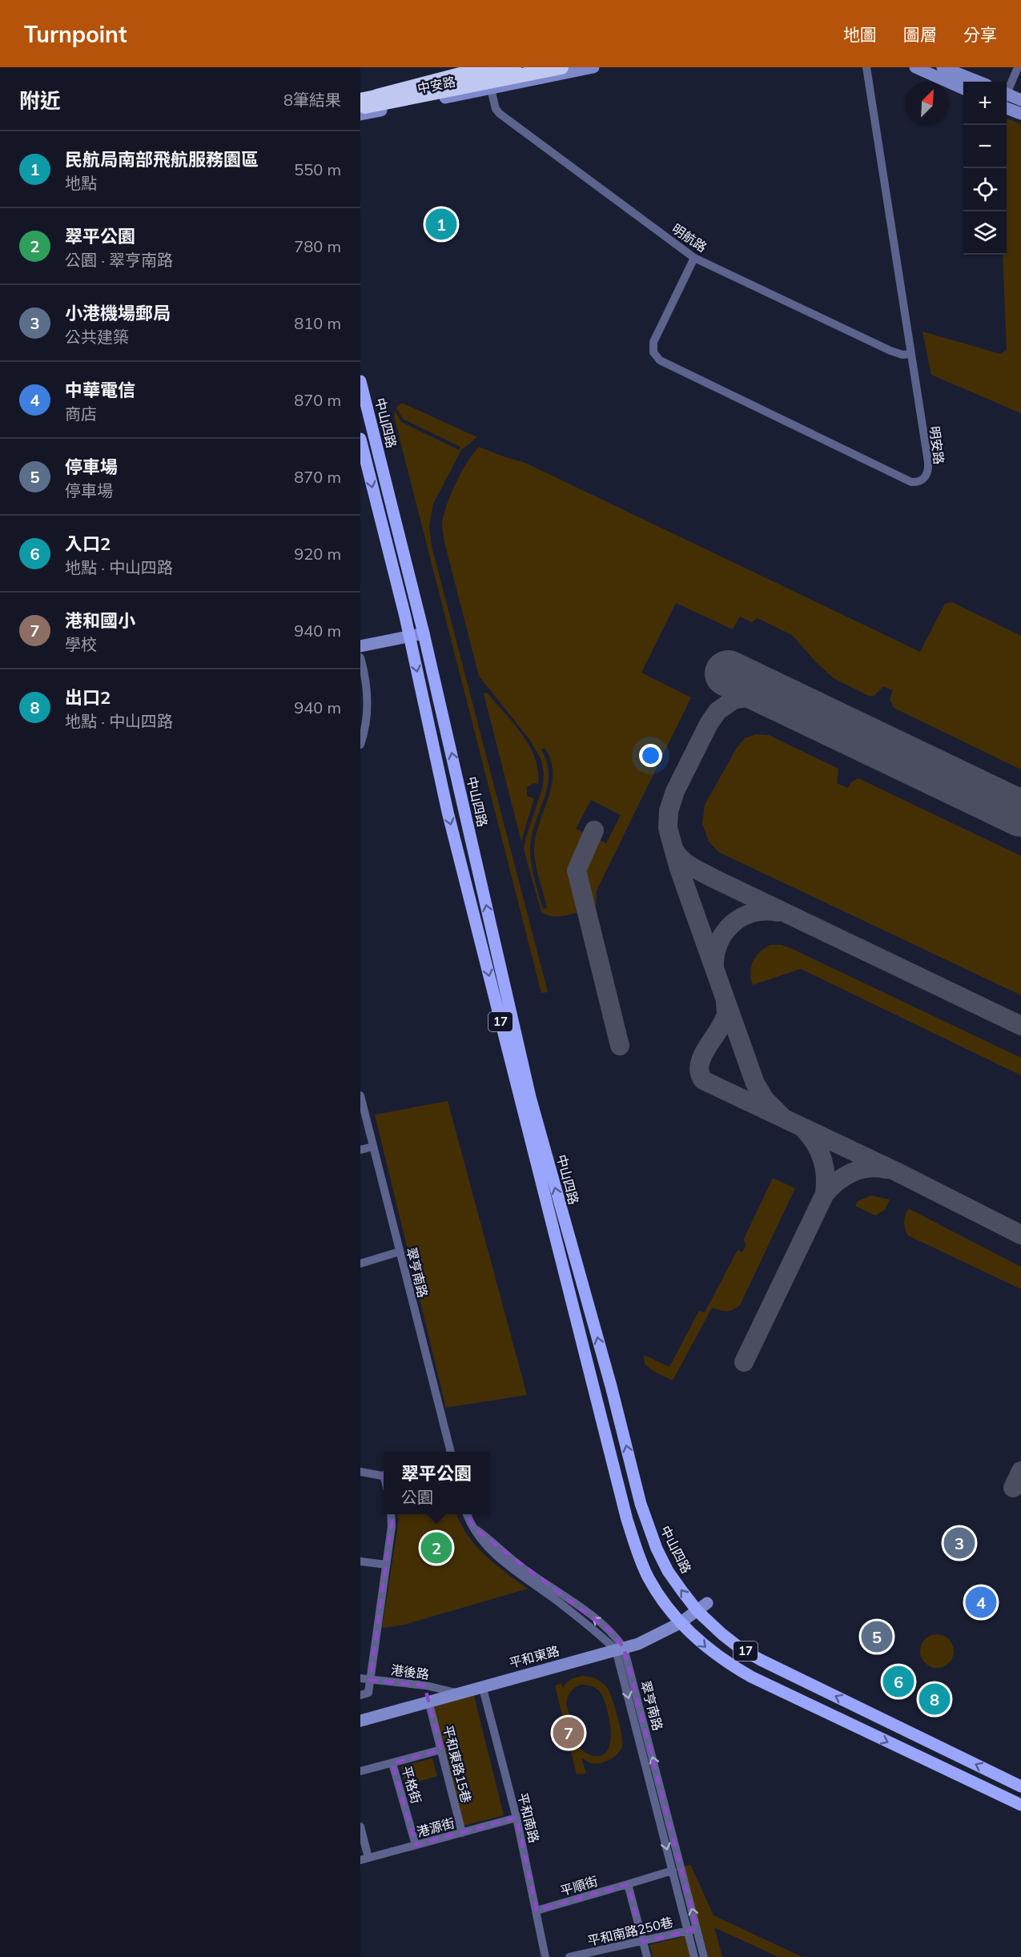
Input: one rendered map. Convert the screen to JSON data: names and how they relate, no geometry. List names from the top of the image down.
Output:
{
  "streets": {
    "main road": ["中山四路", "17"],
    "street": [
      "中安路",
      "明航路",
      "明安路",
      "翠亨南路",
      "平和東路",
      "港後路",
      "平和東路15巷",
      "平格街",
      "平和南路",
      "港源街",
      "平順街",
      "平和南路250巷"
    ]
  },
  "crossings": [
    ["中安路", "明航路"],
    ["明航路", "明安路"],
    ["中山四路", "平和東路"],
    ["翠亨南路", "平和東路"],
    ["翠亨南路", "平順街"],
    ["翠亨南路", "平和南路250巷"],
    ["平和東路", "港後路"],
    ["平和東路", "平和東路15巷"],
    ["平和東路", "平和南路"],
    ["平和東路15巷", "港源街"],
    ["平格街", "港源街"],
    ["平和南路", "港源街"],
    ["平和南路", "平順街"]
  ],
  "north": "top right",
  "page": {
    "header": "Turnpoint",
    "nav": ["地圖", "圖層", "分享"],
    "heading": ["附近", "8筆結果"],
    "map_buttons": ["+", "−"],
    "list": [
      {
        "mark": "1",
        "name": "民航局南部飛航服務園區",
        "note": "地點",
        "value": "550 m"
      },
      {
        "mark": "2",
        "name": "翠平公園",
        "note": "公園 · 翠亨南路",
        "value": "780 m"
      },
      {
        "mark": "3",
        "name": "小港機場郵局",
        "note": "公共建築",
        "value": "810 m"
      },
      {
        "mark": "4",
        "name": "中華電信",
        "note": "商店",
        "value": "870 m"
      },
      {
        "mark": "5",
        "name": "停車場",
        "note": "停車場",
        "value": "870 m"
      },
      {
        "mark": "6",
        "name": "入口2",
        "note": "地點 · 中山四路",
        "value": "920 m"
      },
      {
        "mark": "7",
        "name": "港和國小",
        "note": "學校",
        "value": "940 m"
      },
      {
        "mark": "8",
        "name": "出口2",
        "note": "地點 · 中山四路",
        "value": "940 m"
      }
    ],
    "pins": [
      "1",
      "3",
      "2",
      "4",
      "5",
      "6",
      "8",
      "7"
    ],
    "popup": ["翠平公園", "公園"]
  }
}
